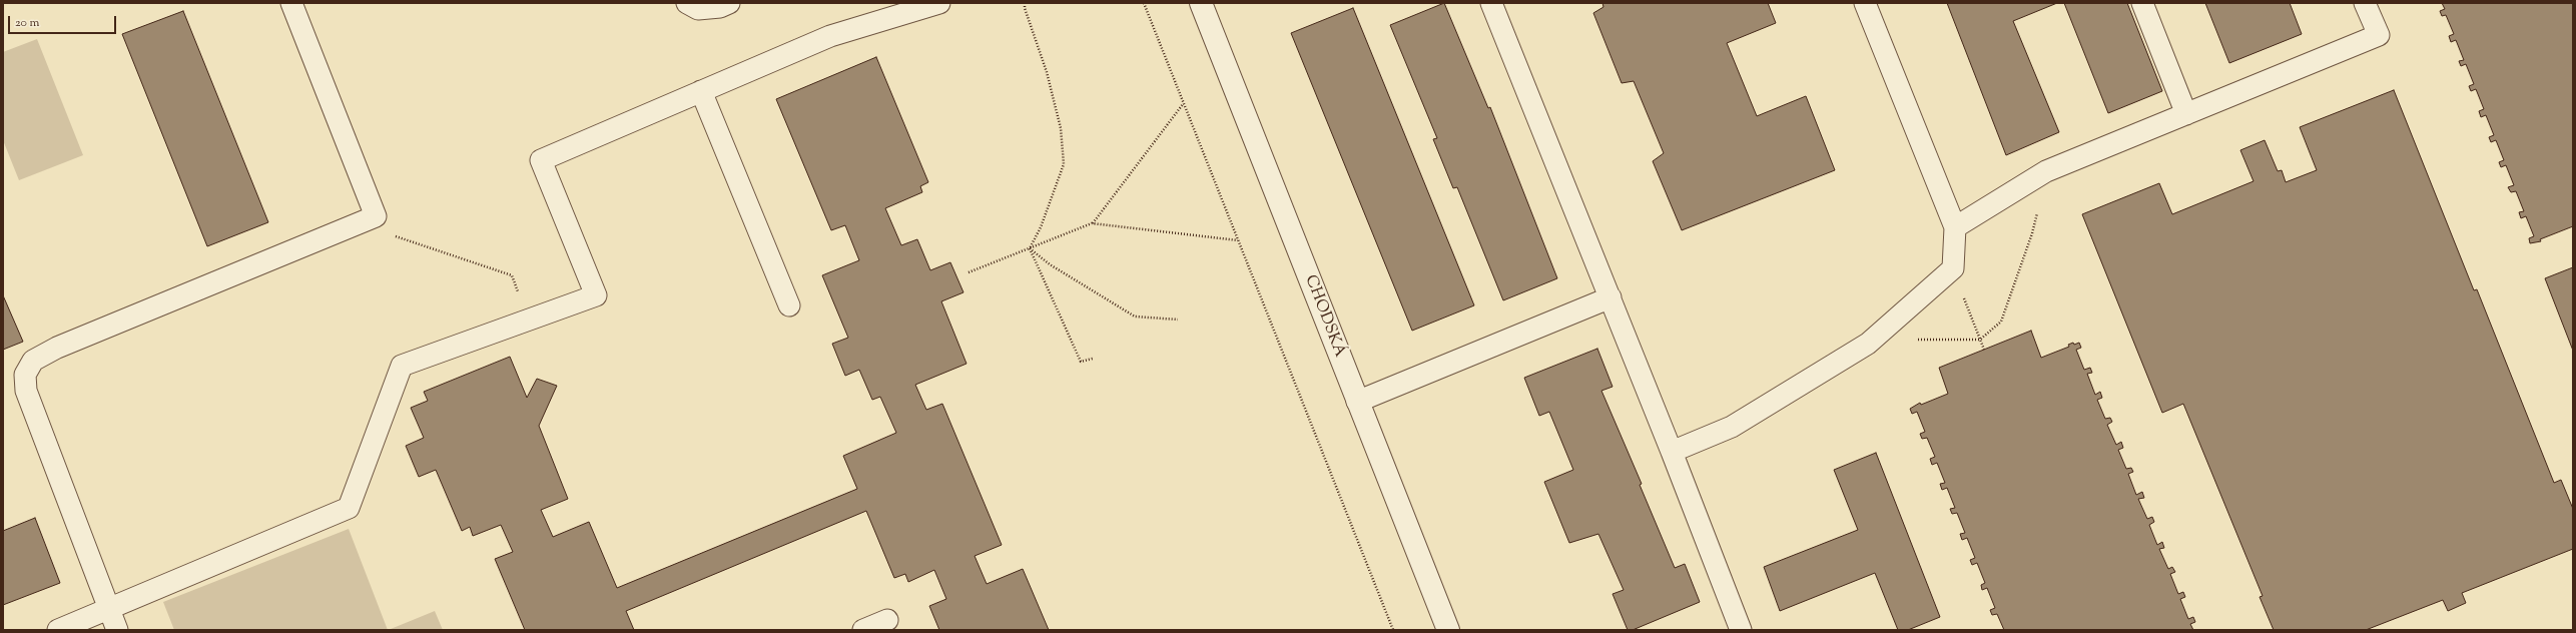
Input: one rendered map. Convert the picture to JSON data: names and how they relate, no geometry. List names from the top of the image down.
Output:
{
  "streets": {
    "street": ["CHODSKÁ"]
  },
  "scale_bar": "20 m"
}
